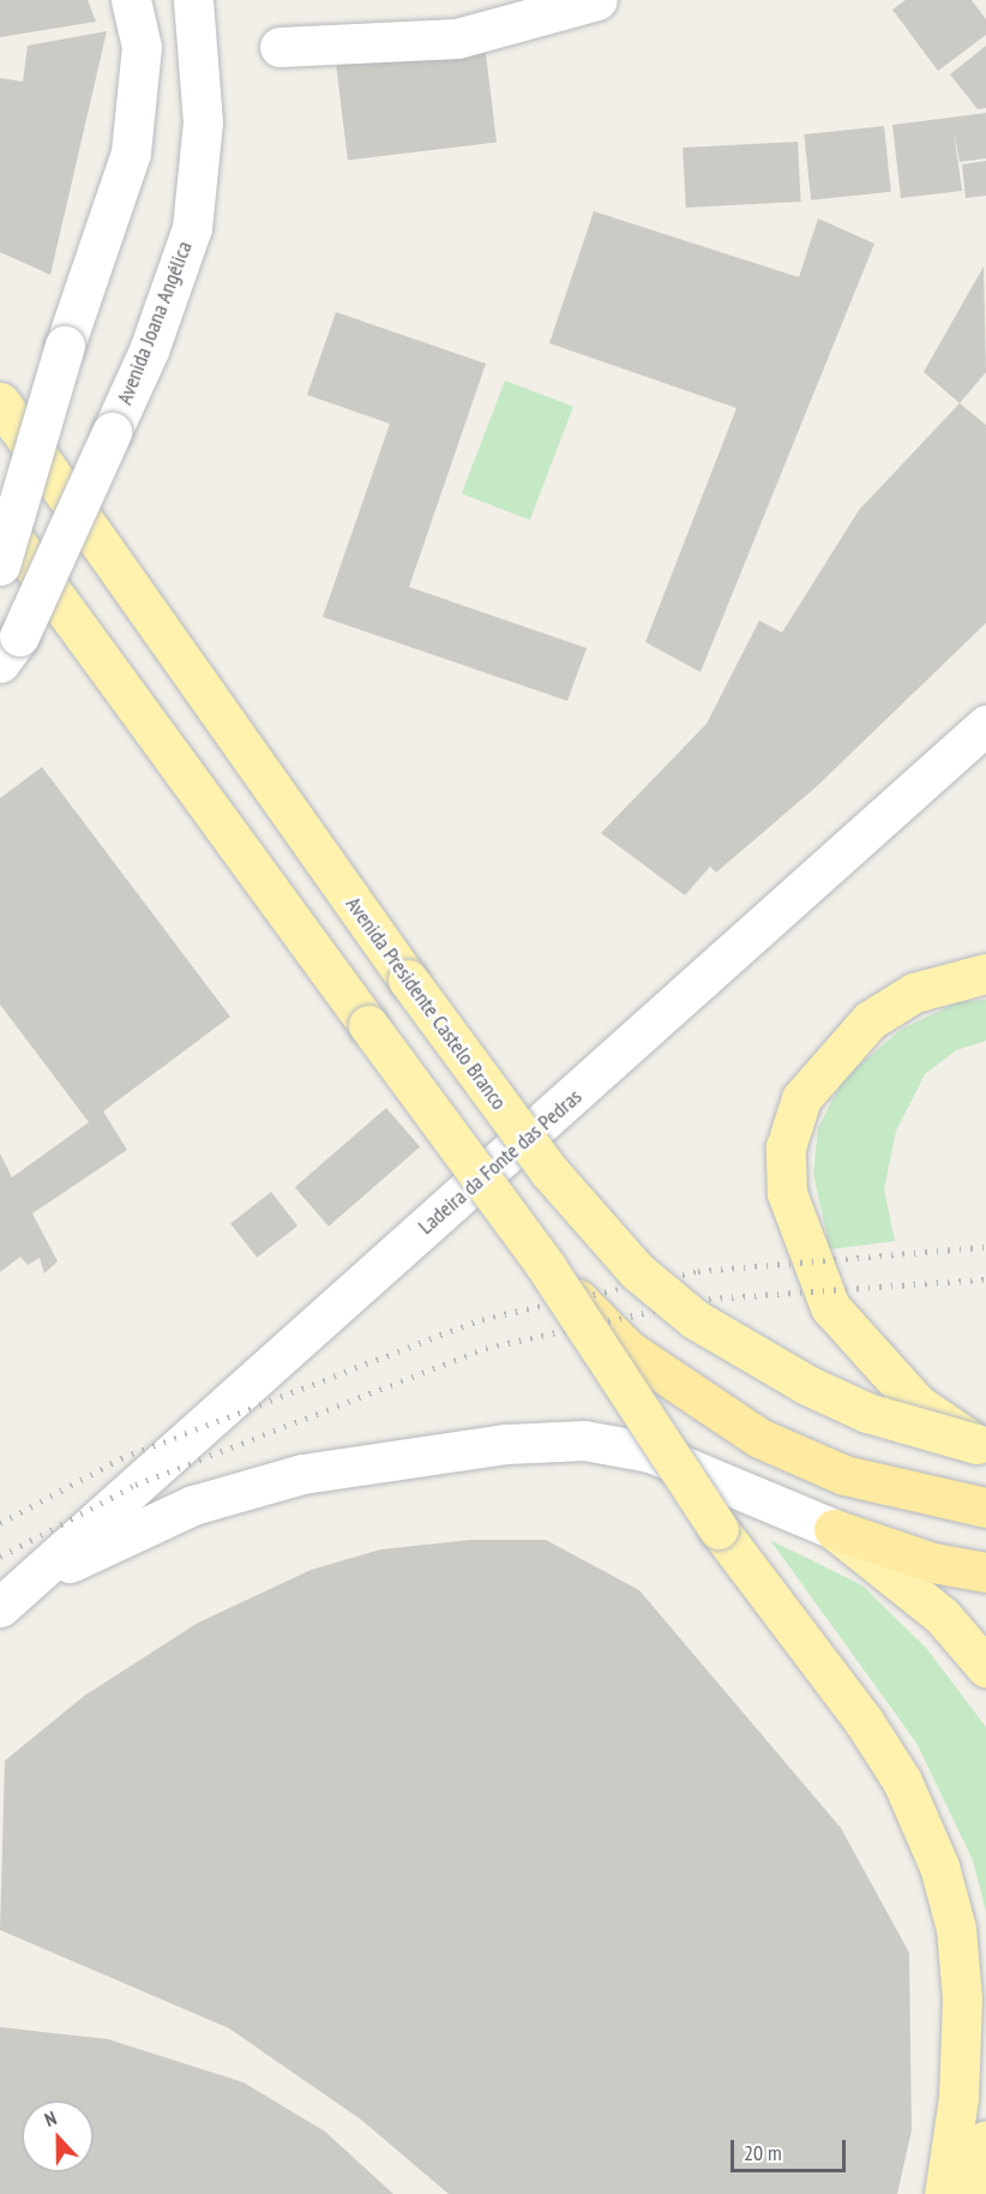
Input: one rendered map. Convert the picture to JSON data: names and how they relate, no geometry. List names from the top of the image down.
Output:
{
  "streets": {
    "main road": ["Avenida Joana Angélica", "Avenida Presidente Castelo Branco", "Ladeira da Fonte das Pedras"]
  },
  "scale_bar": "20 m",
  "north": "top"
}
